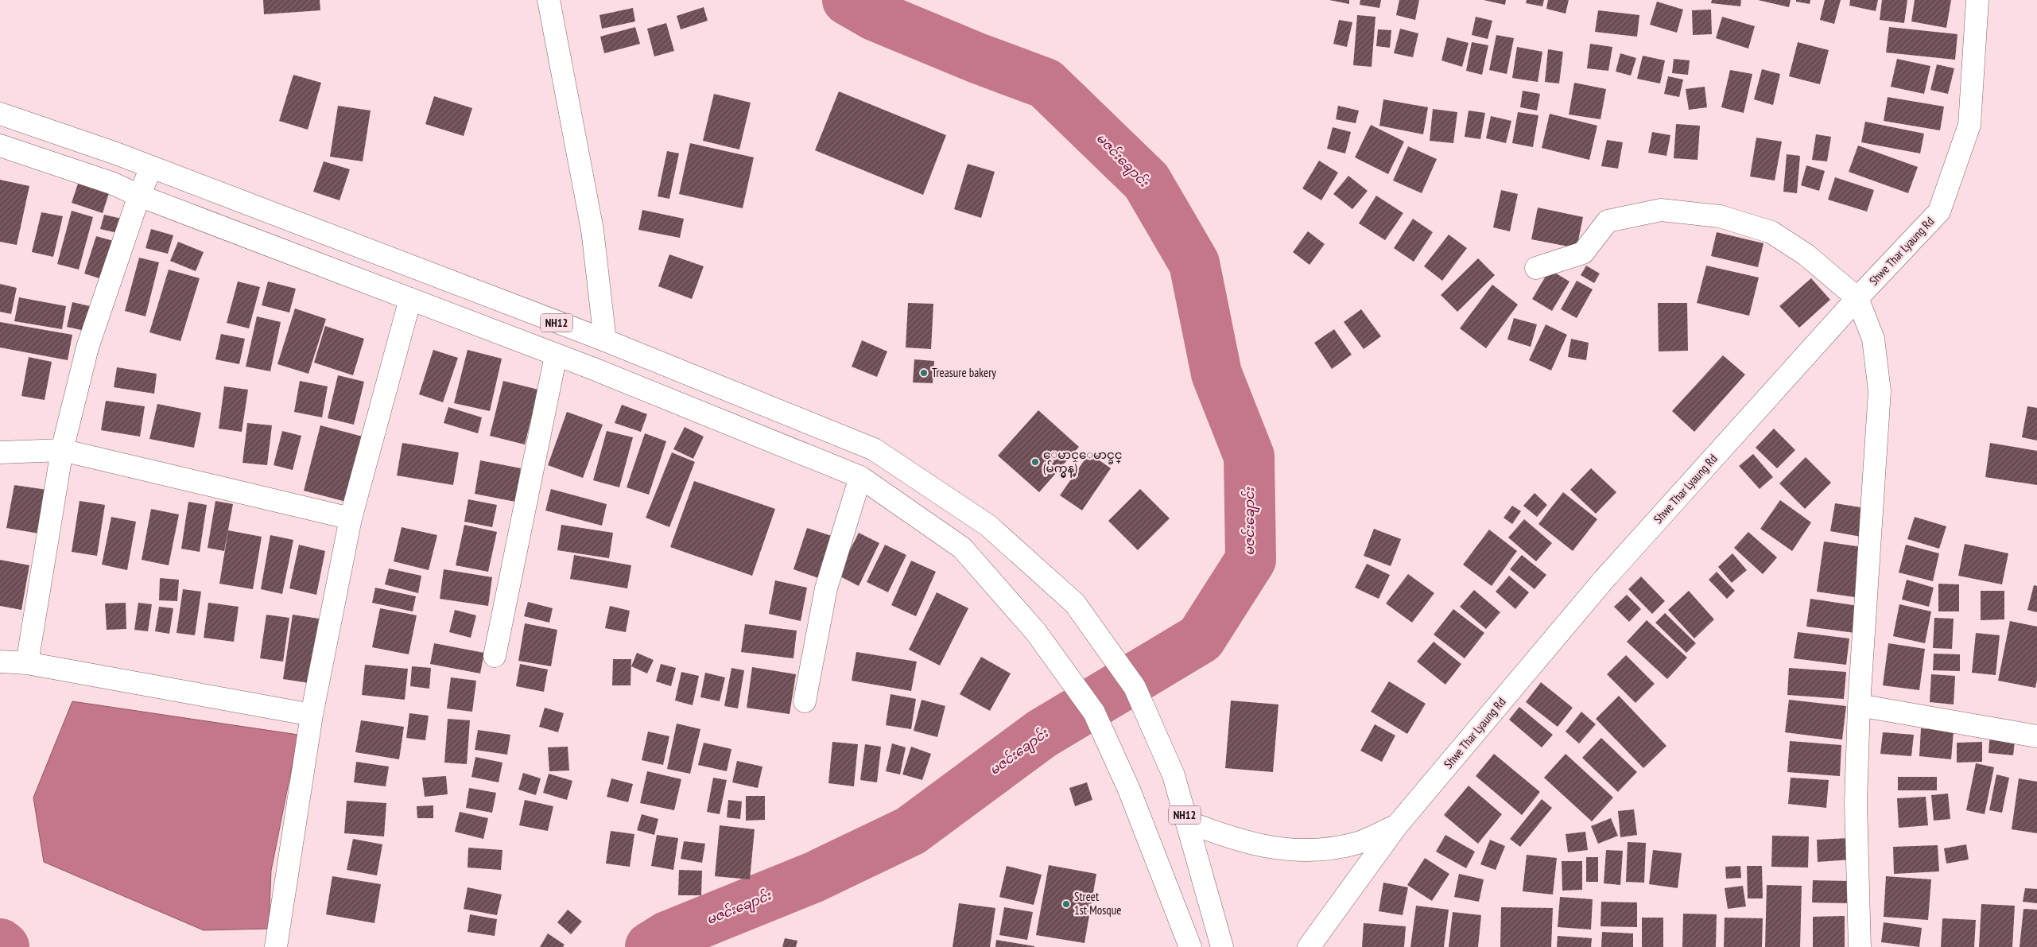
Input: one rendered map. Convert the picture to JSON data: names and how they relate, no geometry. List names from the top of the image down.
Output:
{
  "streets": {
    "main road": ["Shwe Thar Lyaung Rd", "NH12"]
  },
  "water": ["မဇင်းချောင်း"],
  "places": ["Treasure bakery", "ေမာင္ေမာင္ခင္ (မ်က္မွန္)", "Street 1st Mosque"]
}
